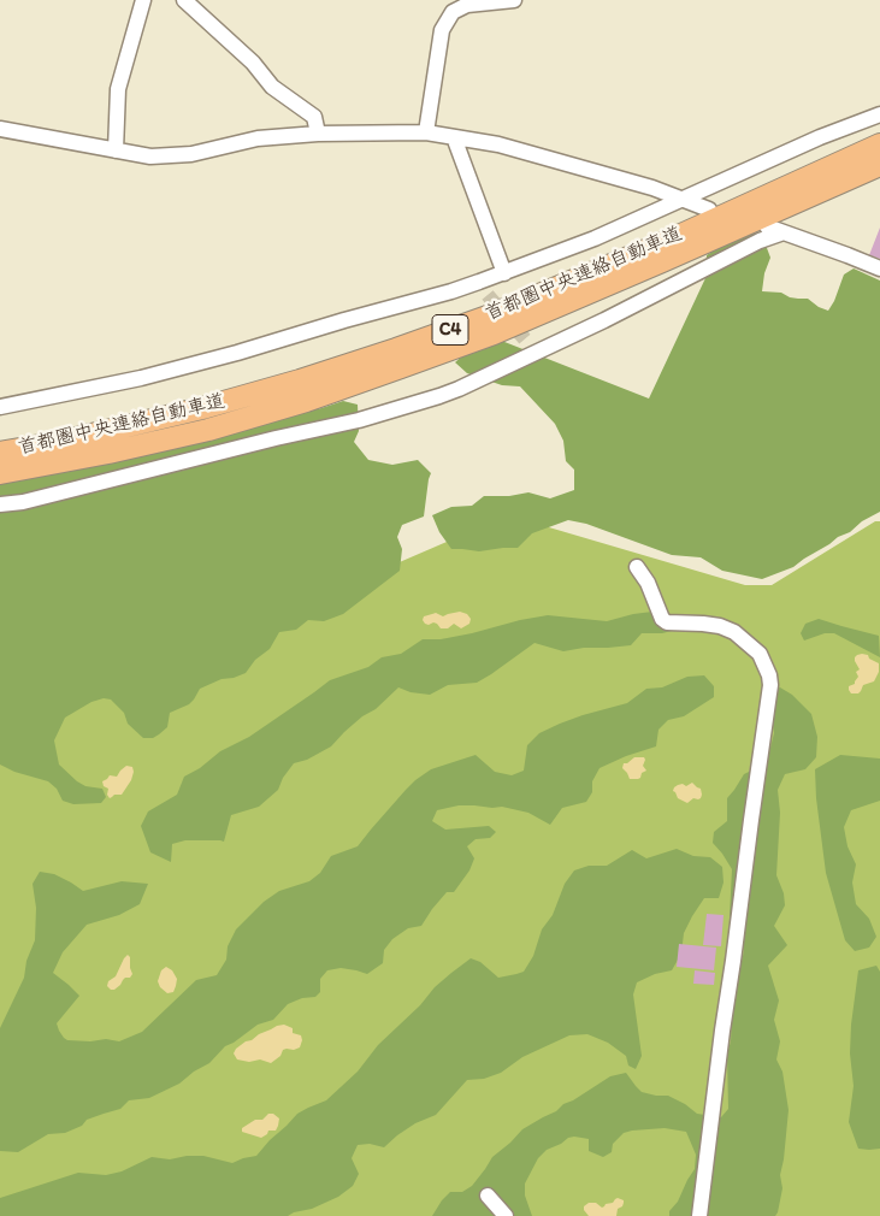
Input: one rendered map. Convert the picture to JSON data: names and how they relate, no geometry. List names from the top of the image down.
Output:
{
  "streets": {
    "highway": ["首都圏中央連絡自動車道", "C4"]
  }
}
